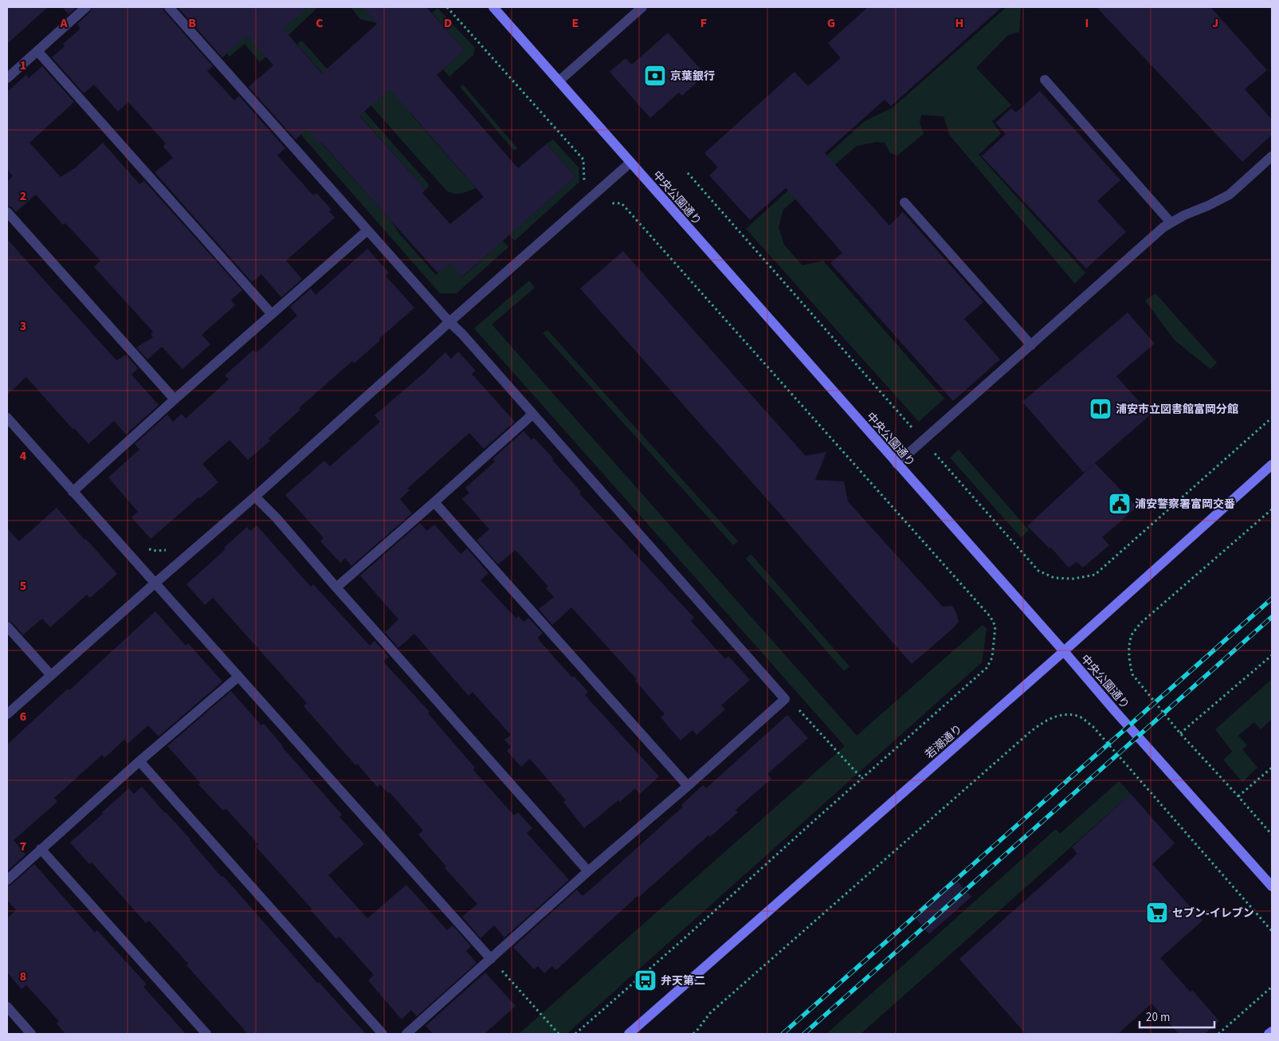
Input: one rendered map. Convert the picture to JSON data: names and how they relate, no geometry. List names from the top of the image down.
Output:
{
  "streets": {
    "street": ["中央公園通り", "若潮通り"]
  },
  "crossings": [
    ["中央公園通り", "若潮通り"]
  ],
  "places": {
    "bank": ["京葉銀行"],
    "library": ["浦安市立図書館富岡分館"],
    "public building": ["浦安警察署富岡交番"],
    "supermarket": ["セブン-イレブン"],
    "bus stop": ["弁天第二"]
  },
  "scale_bar": "20 m",
  "grid": {
    "columns": [
      "A",
      "B",
      "C",
      "D",
      "E",
      "F",
      "G",
      "H",
      "I",
      "J"
    ],
    "rows": [
      "1",
      "2",
      "3",
      "4",
      "5",
      "6",
      "7",
      "8"
    ]
  }
}
